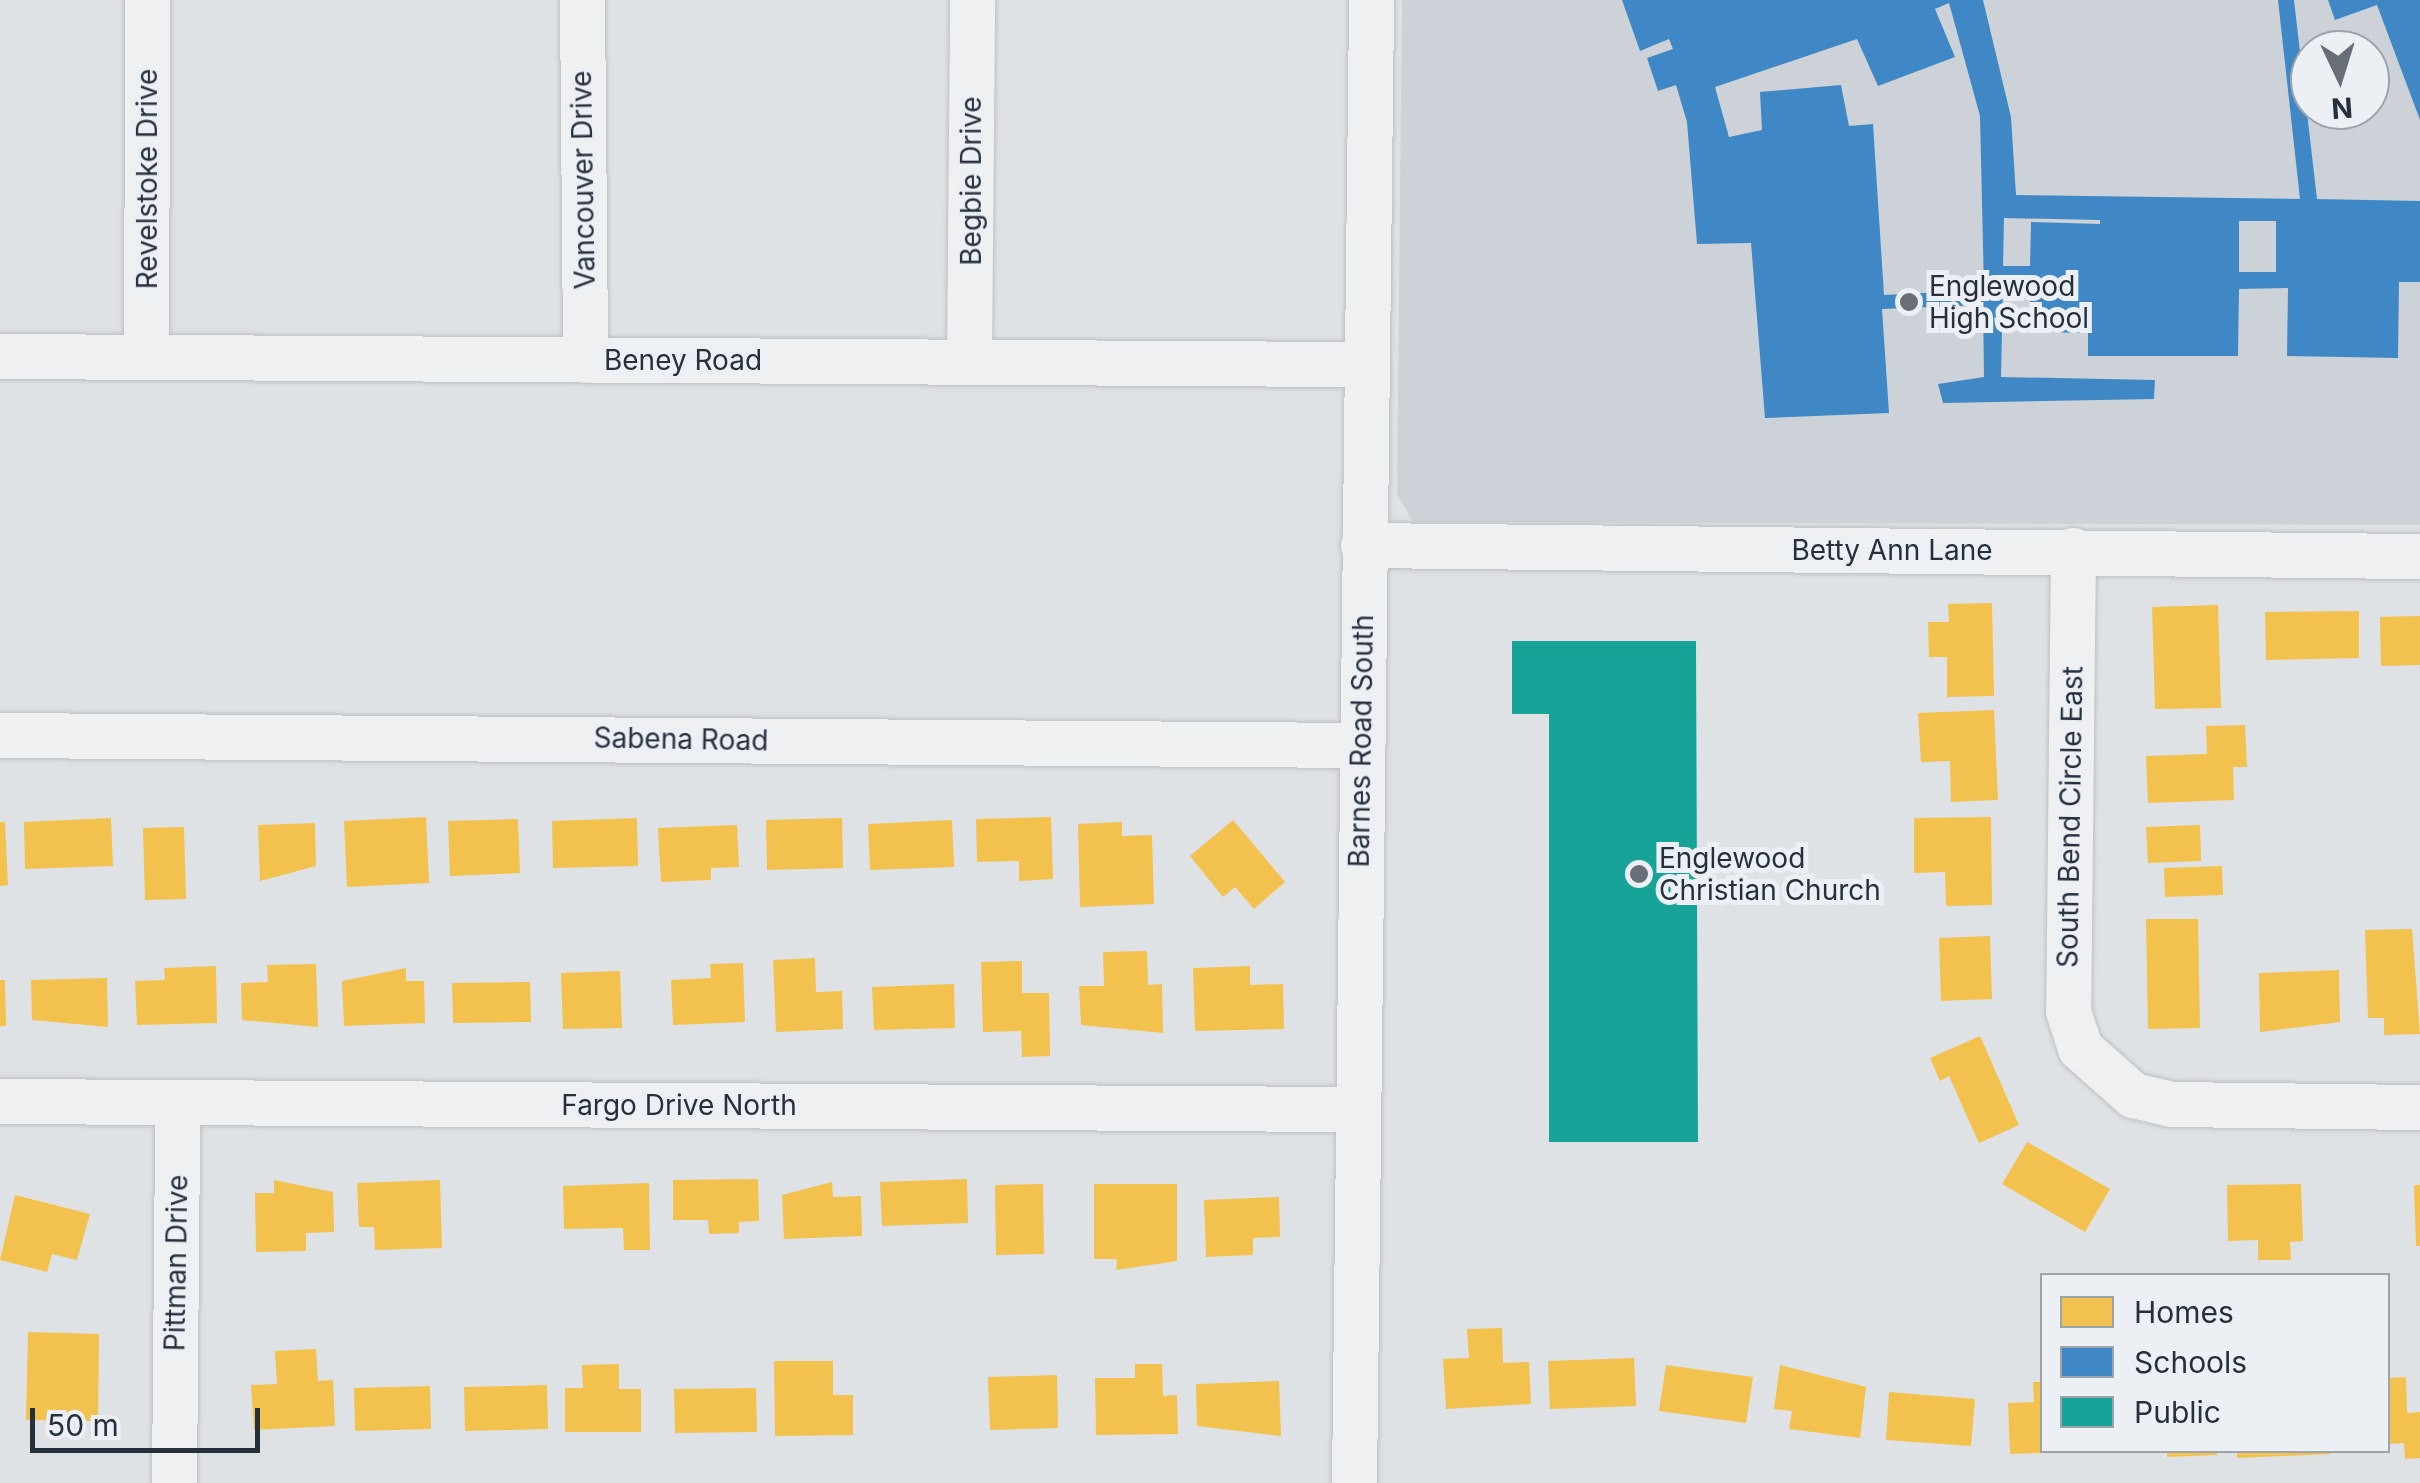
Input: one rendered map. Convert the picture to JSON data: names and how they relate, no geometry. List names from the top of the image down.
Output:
{
  "streets": {
    "street": [
      "Revelstoke Drive",
      "Vancouver Drive",
      "Begbie Drive",
      "Beney Road",
      "Betty Ann Lane",
      "Sabena Road",
      "Barnes Road South",
      "South Bend Circle East",
      "Fargo Drive North",
      "Pittman Drive"
    ]
  },
  "crossings": [
    ["Revelstoke Drive", "Beney Road"],
    ["Vancouver Drive", "Beney Road"],
    ["Begbie Drive", "Beney Road"],
    ["Beney Road", "Barnes Road South"],
    ["Betty Ann Lane", "Barnes Road South"],
    ["Betty Ann Lane", "South Bend Circle East"],
    ["Sabena Road", "Barnes Road South"],
    ["Barnes Road South", "Fargo Drive North"],
    ["Fargo Drive North", "Pittman Drive"]
  ],
  "places": ["Englewood High School", "Englewood Christian Church"],
  "legend": ["Homes", "Schools", "Public"],
  "scale_bar": "50 m",
  "north": "bottom"
}
